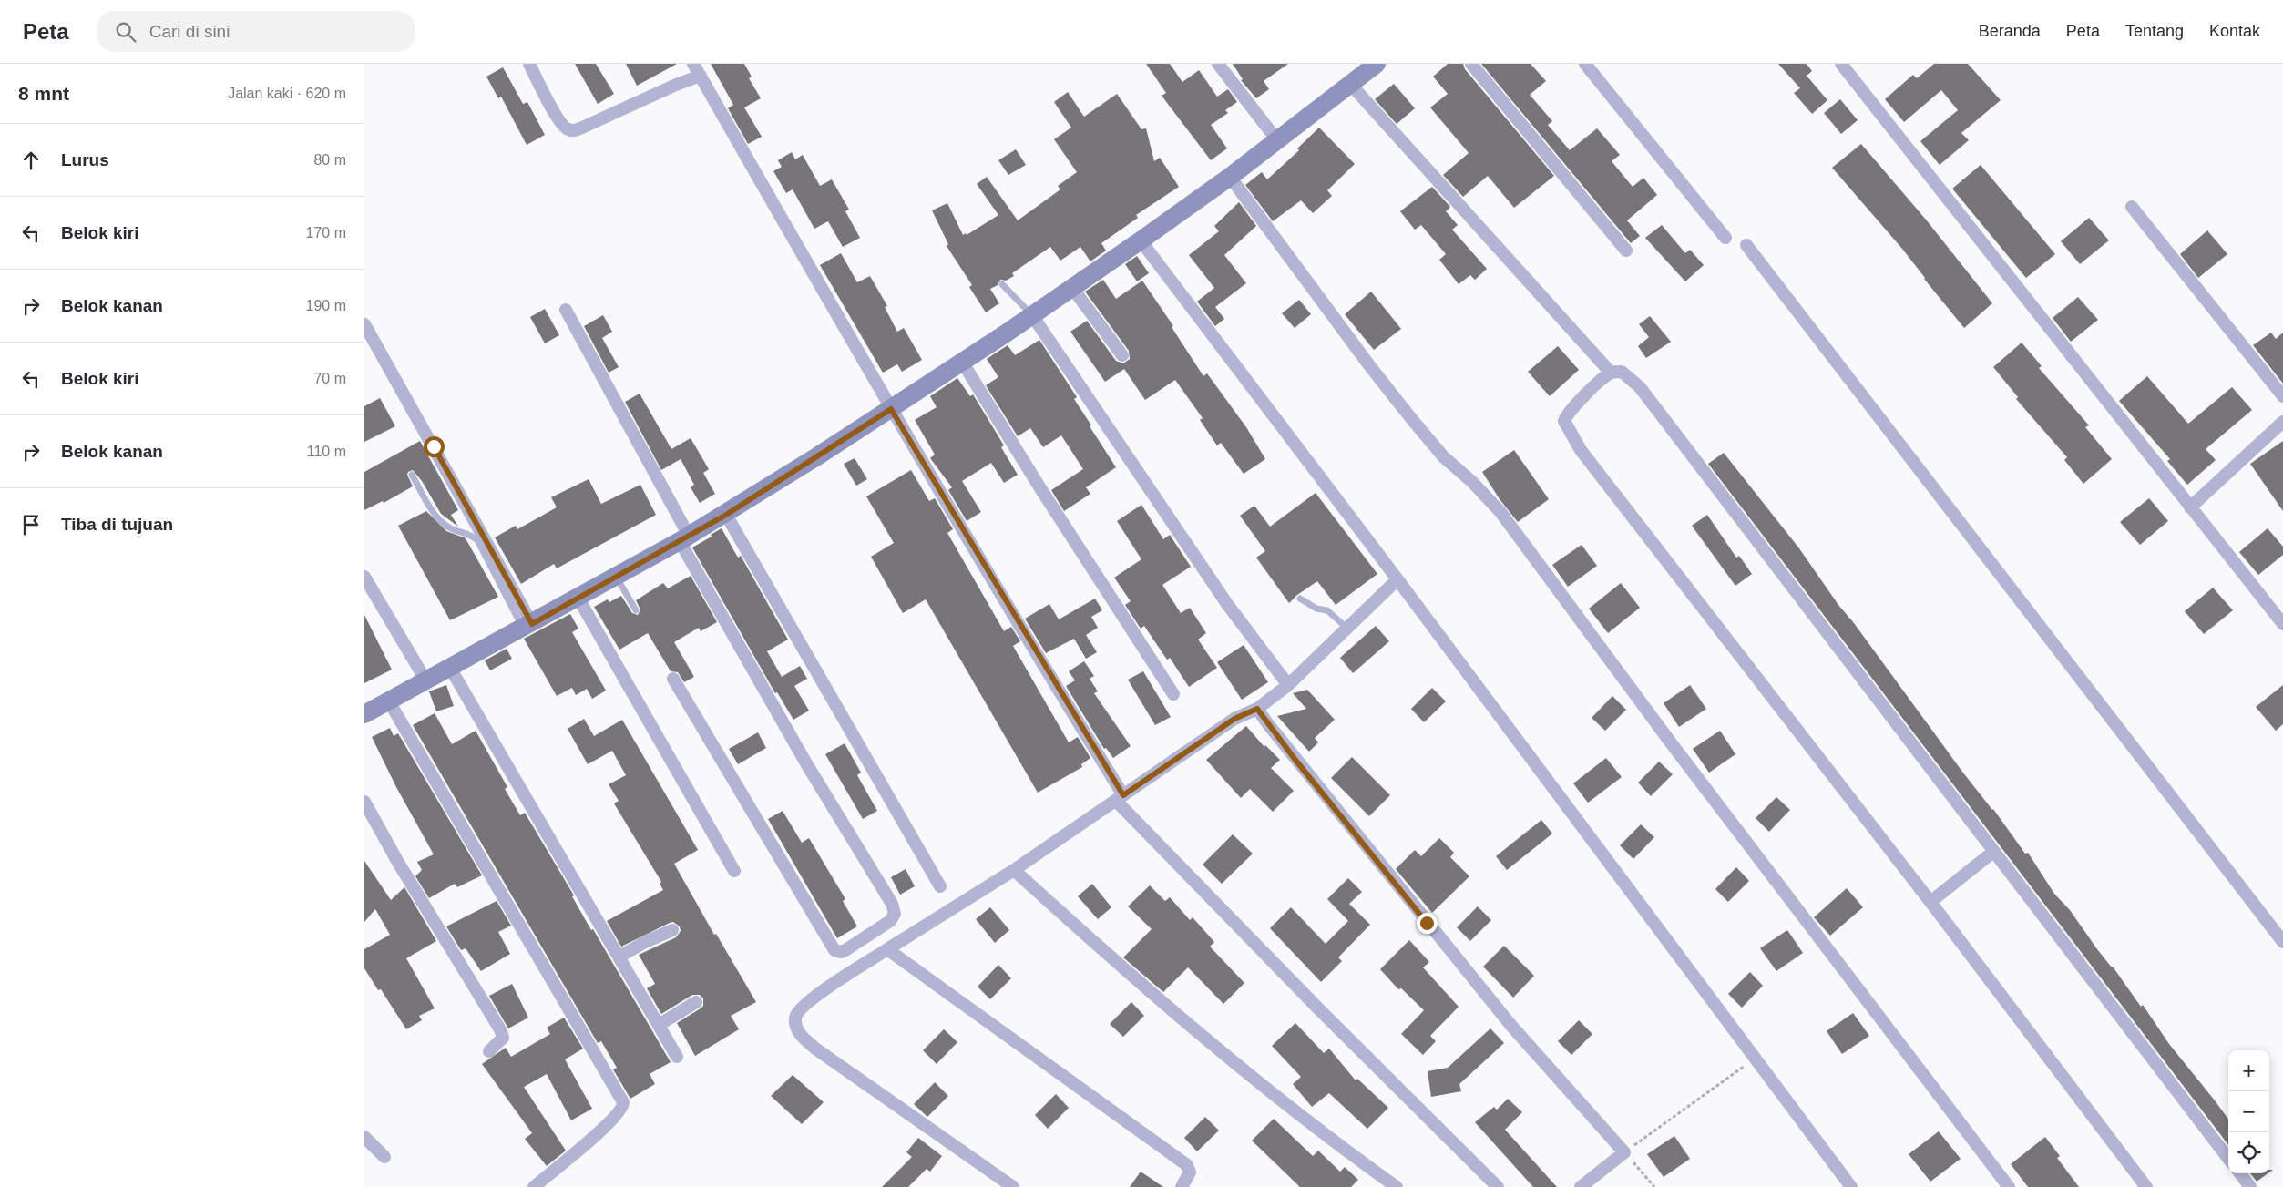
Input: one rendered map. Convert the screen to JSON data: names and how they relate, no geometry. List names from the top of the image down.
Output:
{
  "page": {
    "header": "Peta",
    "search": "Cari di sini",
    "nav": [
      "Beranda",
      "Peta",
      "Tentang",
      "Kontak"
    ],
    "heading": ["8 mnt", "Jalan kaki · 620 m"],
    "list": [
      ["Lurus", "80 m"],
      ["Belok kiri", "170 m"],
      ["Belok kanan", "190 m"],
      ["Belok kiri", "70 m"],
      ["Belok kanan", "110 m"],
      "Tiba di tujuan"
    ],
    "map_buttons": ["+", "−"]
  }
}
